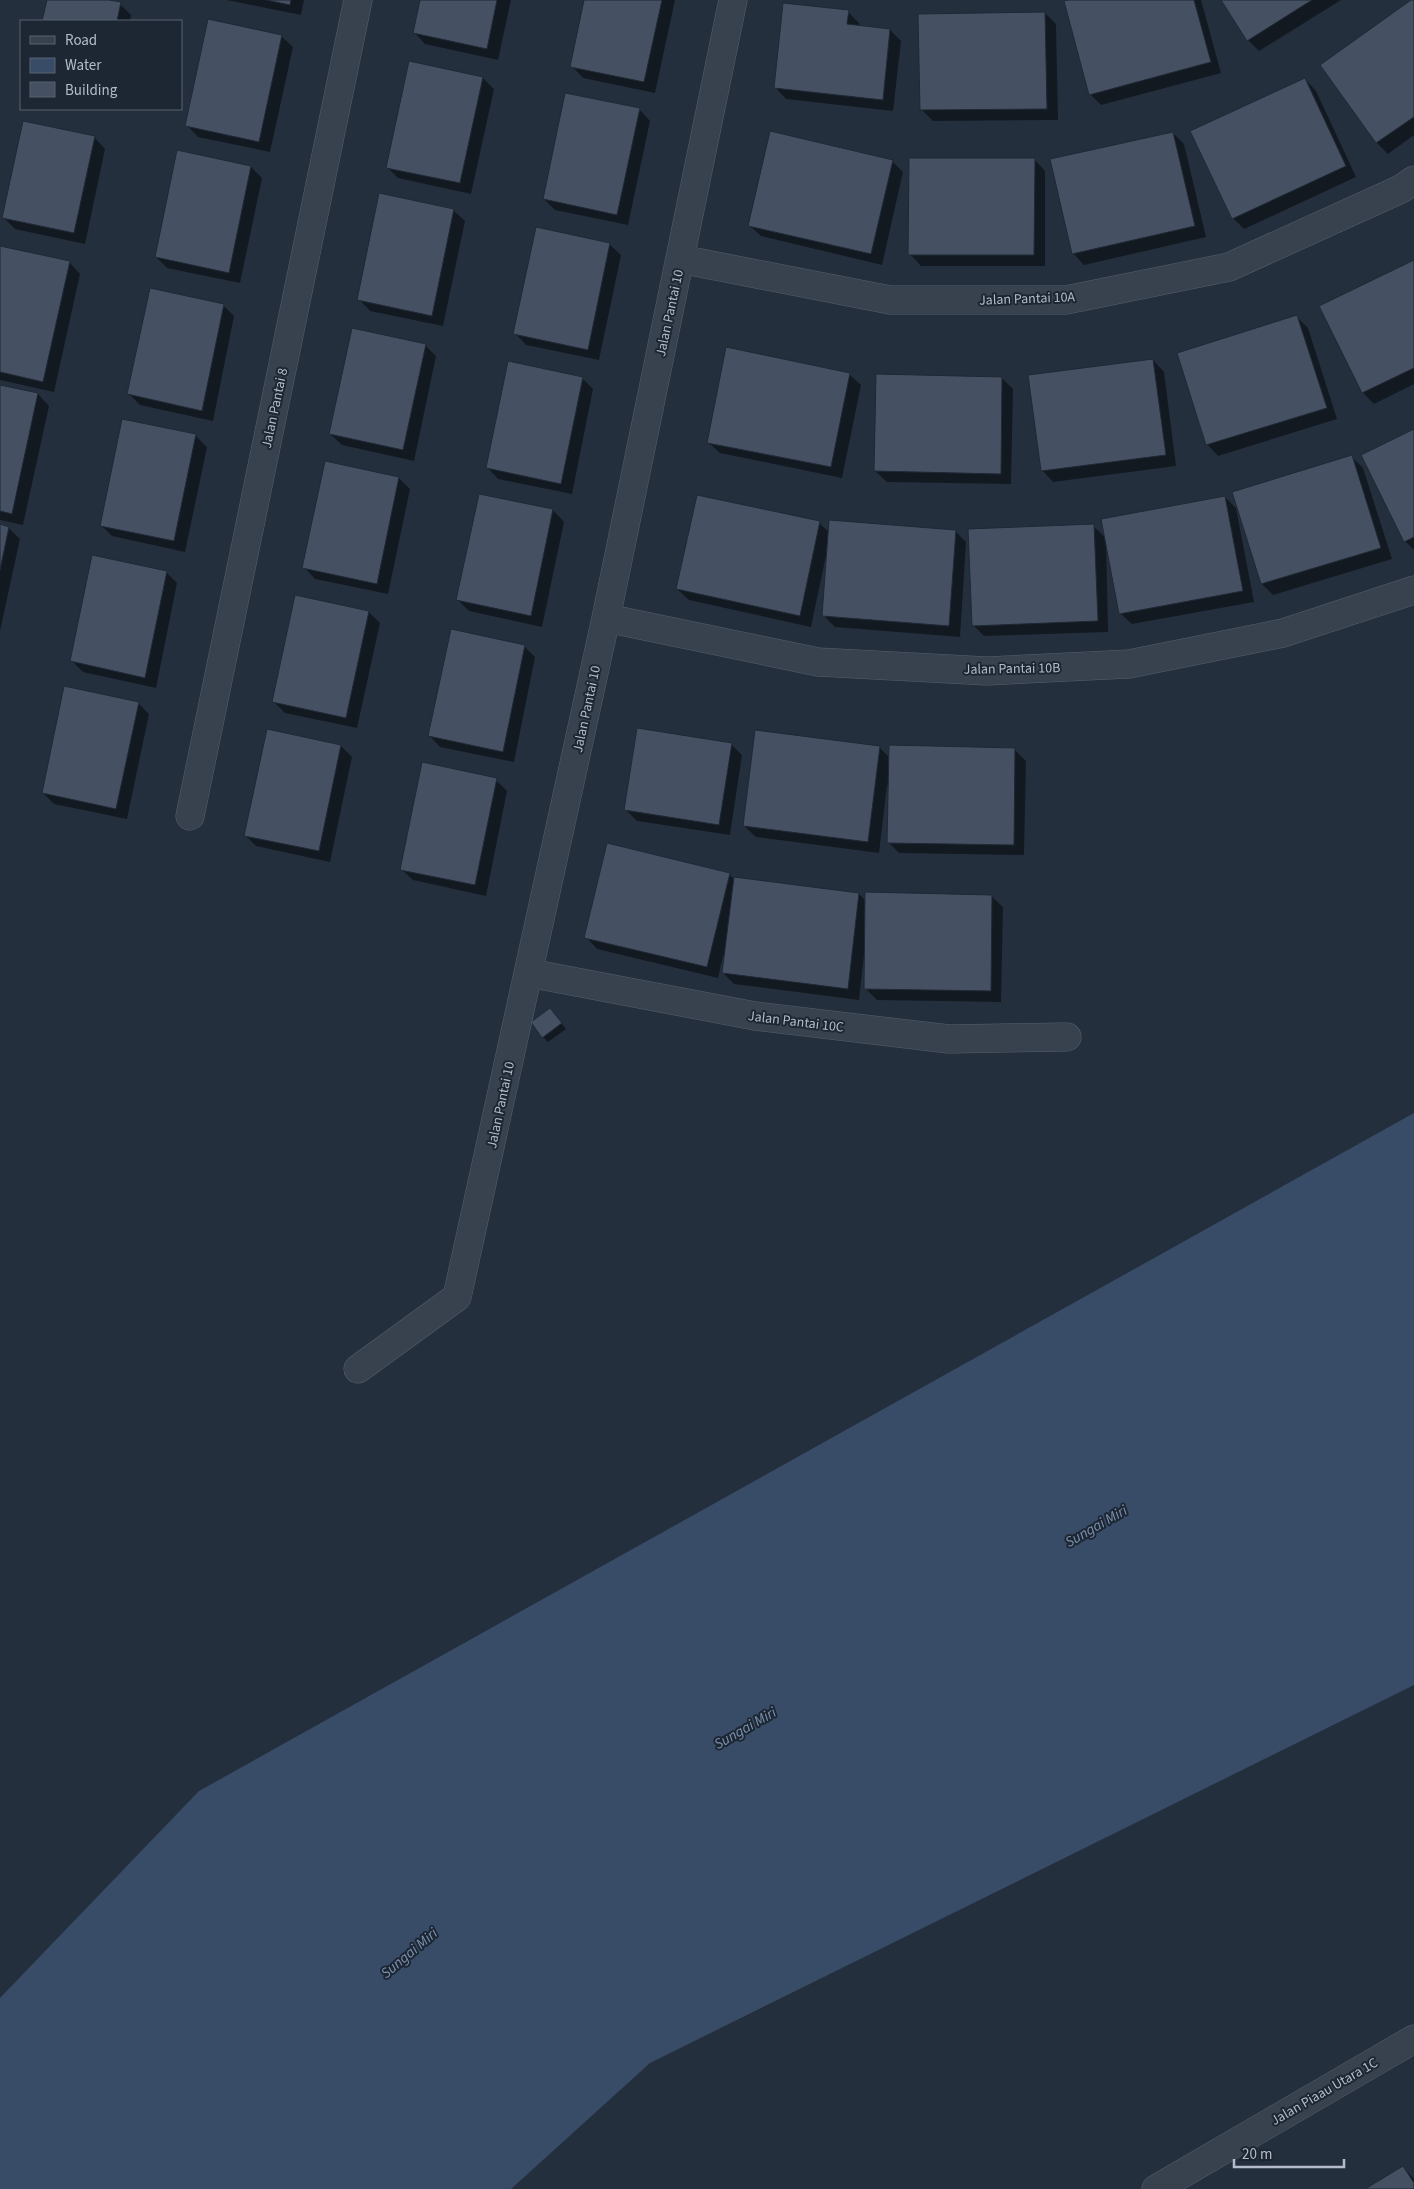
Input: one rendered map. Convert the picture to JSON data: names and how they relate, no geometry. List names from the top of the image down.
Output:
{
  "streets": {
    "street": [
      "Jalan Pantai 10A",
      "Jalan Pantai 10",
      "Jalan Pantai 8",
      "Jalan Pantai 10B",
      "Jalan Pantai 10C",
      "Jalan Piaau Utara 1C"
    ]
  },
  "crossings": [
    ["Jalan Pantai 10A", "Jalan Pantai 10"],
    ["Jalan Pantai 10", "Jalan Pantai 10B"],
    ["Jalan Pantai 10", "Jalan Pantai 10C"]
  ],
  "water": ["Sungai Miri"],
  "legend": ["Road", "Water", "Building"],
  "scale_bar": "20 m"
}
